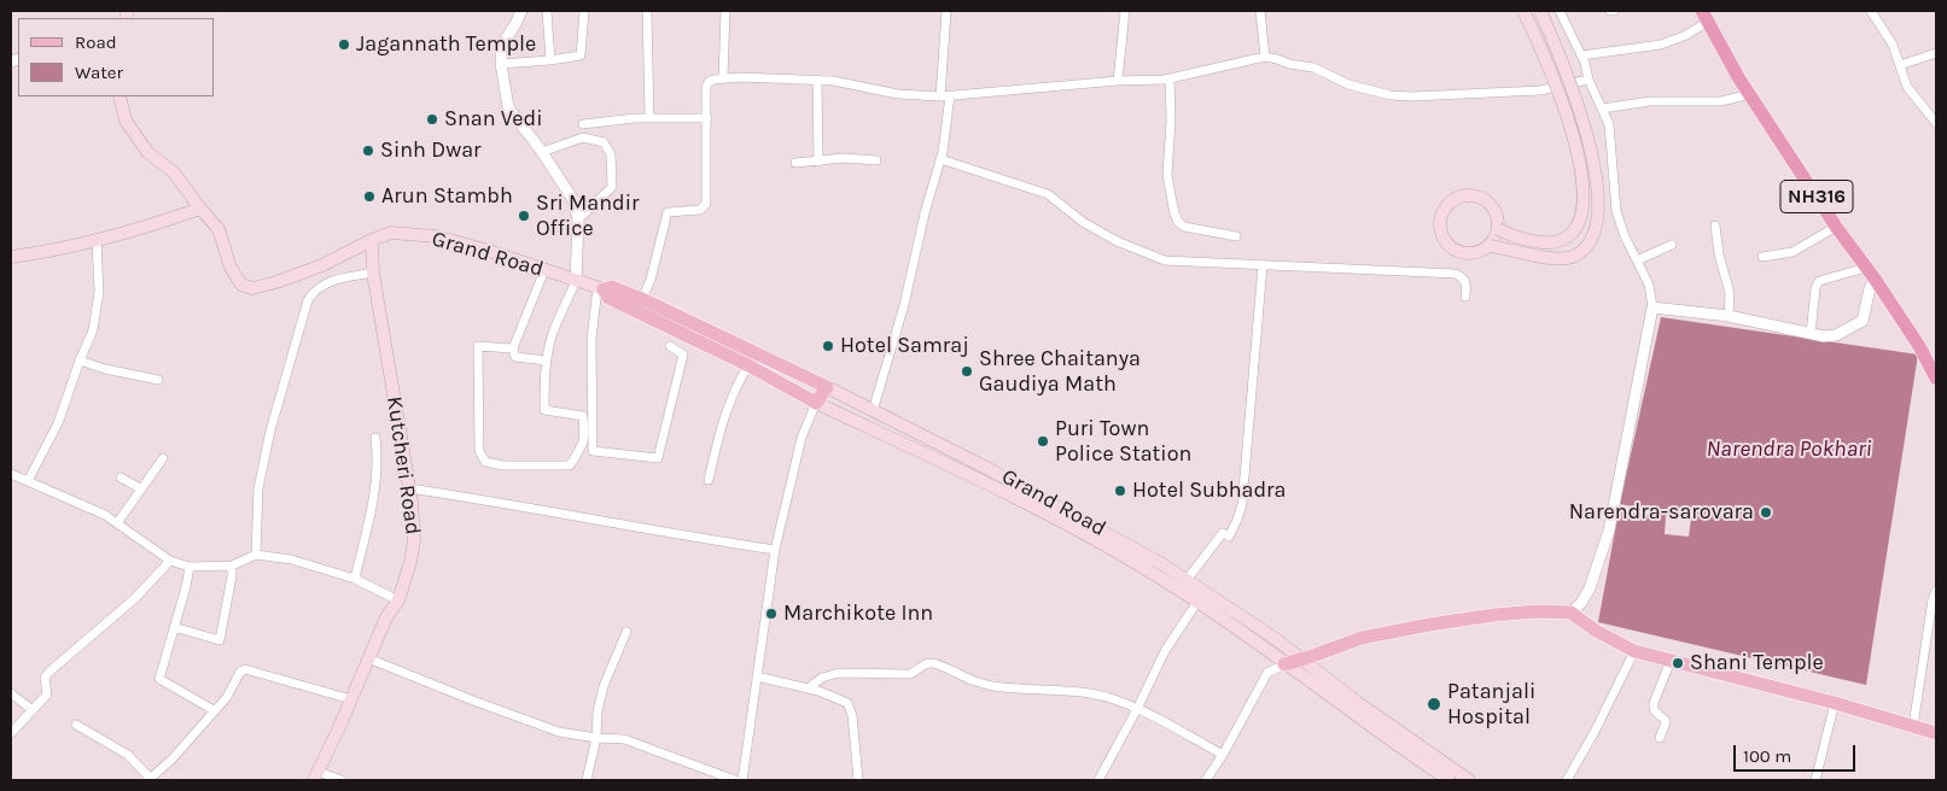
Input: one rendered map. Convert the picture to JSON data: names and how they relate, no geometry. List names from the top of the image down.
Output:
{
  "streets": {
    "highway": ["NH316"],
    "main road": ["Grand Road", "Kutcheri Road"]
  },
  "crossings": [
    ["Grand Road", "Kutcheri Road"]
  ],
  "water": ["Narendra Pokhari"],
  "places": [
    "Jagannath Temple",
    "Snan Vedi",
    "Sinh Dwar",
    "Arun Stambh",
    "Sri Mandir Office",
    "Hotel Samraj",
    "Shree Chaitanya Gaudiya Math",
    "Puri Town Police Station",
    "Hotel Subhadra",
    "Narendra-sarovara",
    "Marchikote Inn",
    "Shani Temple",
    "Patanjali Hospital"
  ],
  "legend": ["Road", "Water"],
  "scale_bar": "100 m"
}
